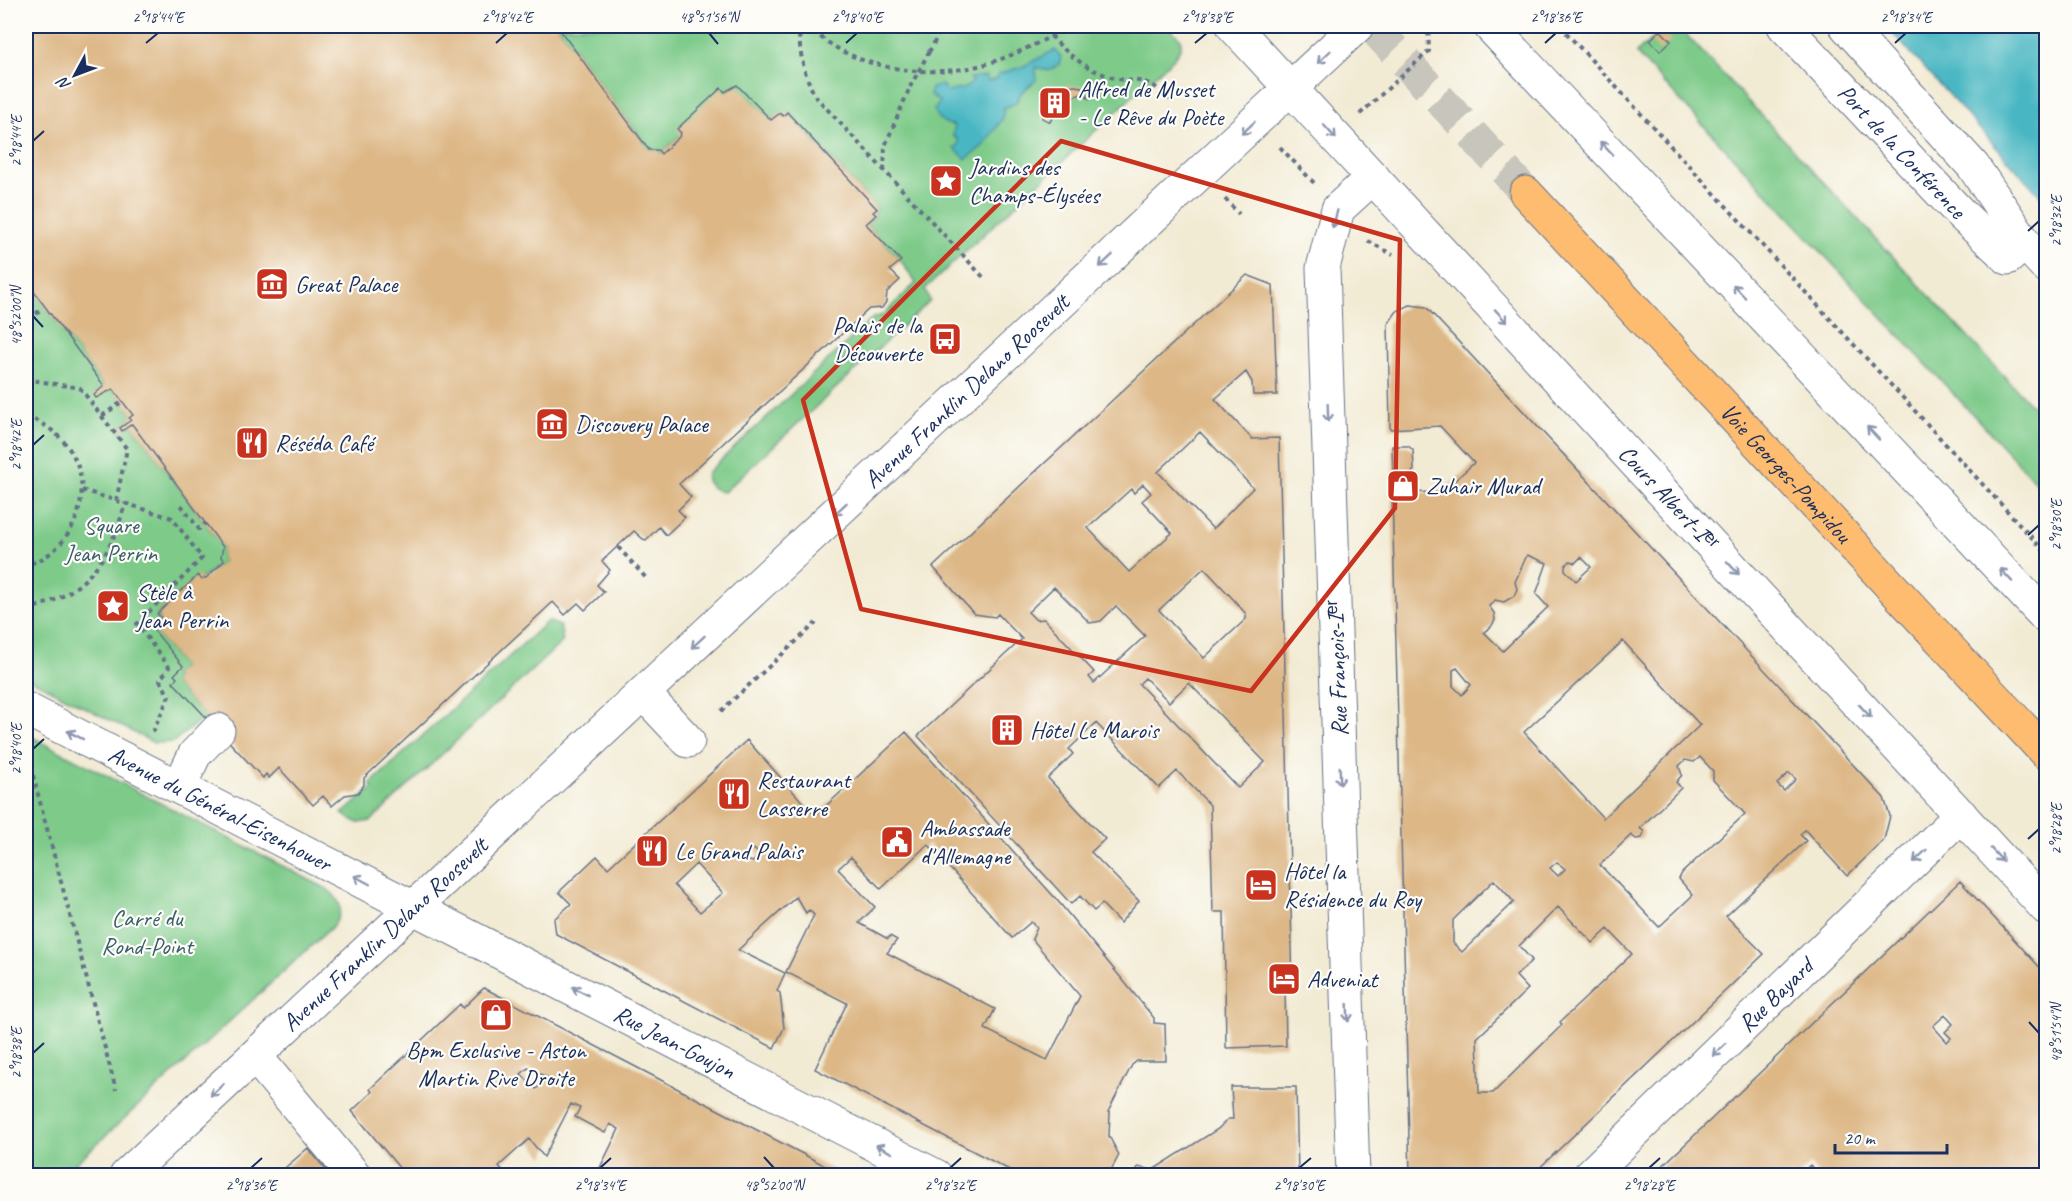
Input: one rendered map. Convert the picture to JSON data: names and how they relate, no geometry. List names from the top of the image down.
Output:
{
  "streets": {
    "main road": ["Voie Georges-Pompidou"],
    "street": [
      "Port de la Conférence",
      "Avenue Franklin Delano Roosevelt",
      "Cours Albert-Iᵉʳ",
      "Rue François-Iᵉʳ",
      "Avenue du Général-Eisenhower",
      "Rue Bayard",
      "Rue Jean-Goujon"
    ]
  },
  "crossings": [
    ["Avenue Franklin Delano Roosevelt", "Cours Albert-Iᵉʳ"],
    ["Avenue Franklin Delano Roosevelt", "Avenue du Général-Eisenhower"],
    ["Avenue Franklin Delano Roosevelt", "Rue Jean-Goujon"],
    ["Cours Albert-Iᵉʳ", "Rue François-Iᵉʳ"],
    ["Cours Albert-Iᵉʳ", "Rue Bayard"],
    ["Avenue du Général-Eisenhower", "Rue Jean-Goujon"]
  ],
  "one_way": [
    "Avenue Franklin Delano Roosevelt",
    "Rue François-Iᵉʳ",
    "Avenue du Général-Eisenhower",
    "Rue Bayard",
    "Rue Jean-Goujon"
  ],
  "parks": ["Square Jean Perrin", "Carré du Rond-Point"],
  "places": {
    "building": ["Alfred de Musset - Le Rêve du Poète", "Hôtel Le Marois"],
    "place": ["Jardins des Champs-Élysées", "Stèle à Jean Perrin"],
    "museum": ["Great Palace", "Discovery Palace"],
    "bus stop": ["Palais de la Découverte"],
    "restaurant": ["Réséda Café", "Restaurant Lasserre", "Le Grand Palais"],
    "shop": ["Zuhair Murad", "Bpm Exclusive - Aston Martin Rive Droite"],
    "public building": ["Ambassade d'Allemagne"],
    "hotel": ["Hôtel la Résidence du Roy", "Adveniat"]
  },
  "scale_bar": "20 m",
  "north": "bottom left",
  "coordinates": [
    "2°18'44\"E",
    "2°18'42\"E",
    "48°51'56\"N",
    "2°18'40\"E",
    "2°18'38\"E",
    "2°18'36\"E",
    "2°18'34\"E",
    "2°18'32\"E",
    "48°52'00\"N",
    "2°18'30\"E",
    "2°18'28\"E",
    "48°51'54\"N"
  ]
}
